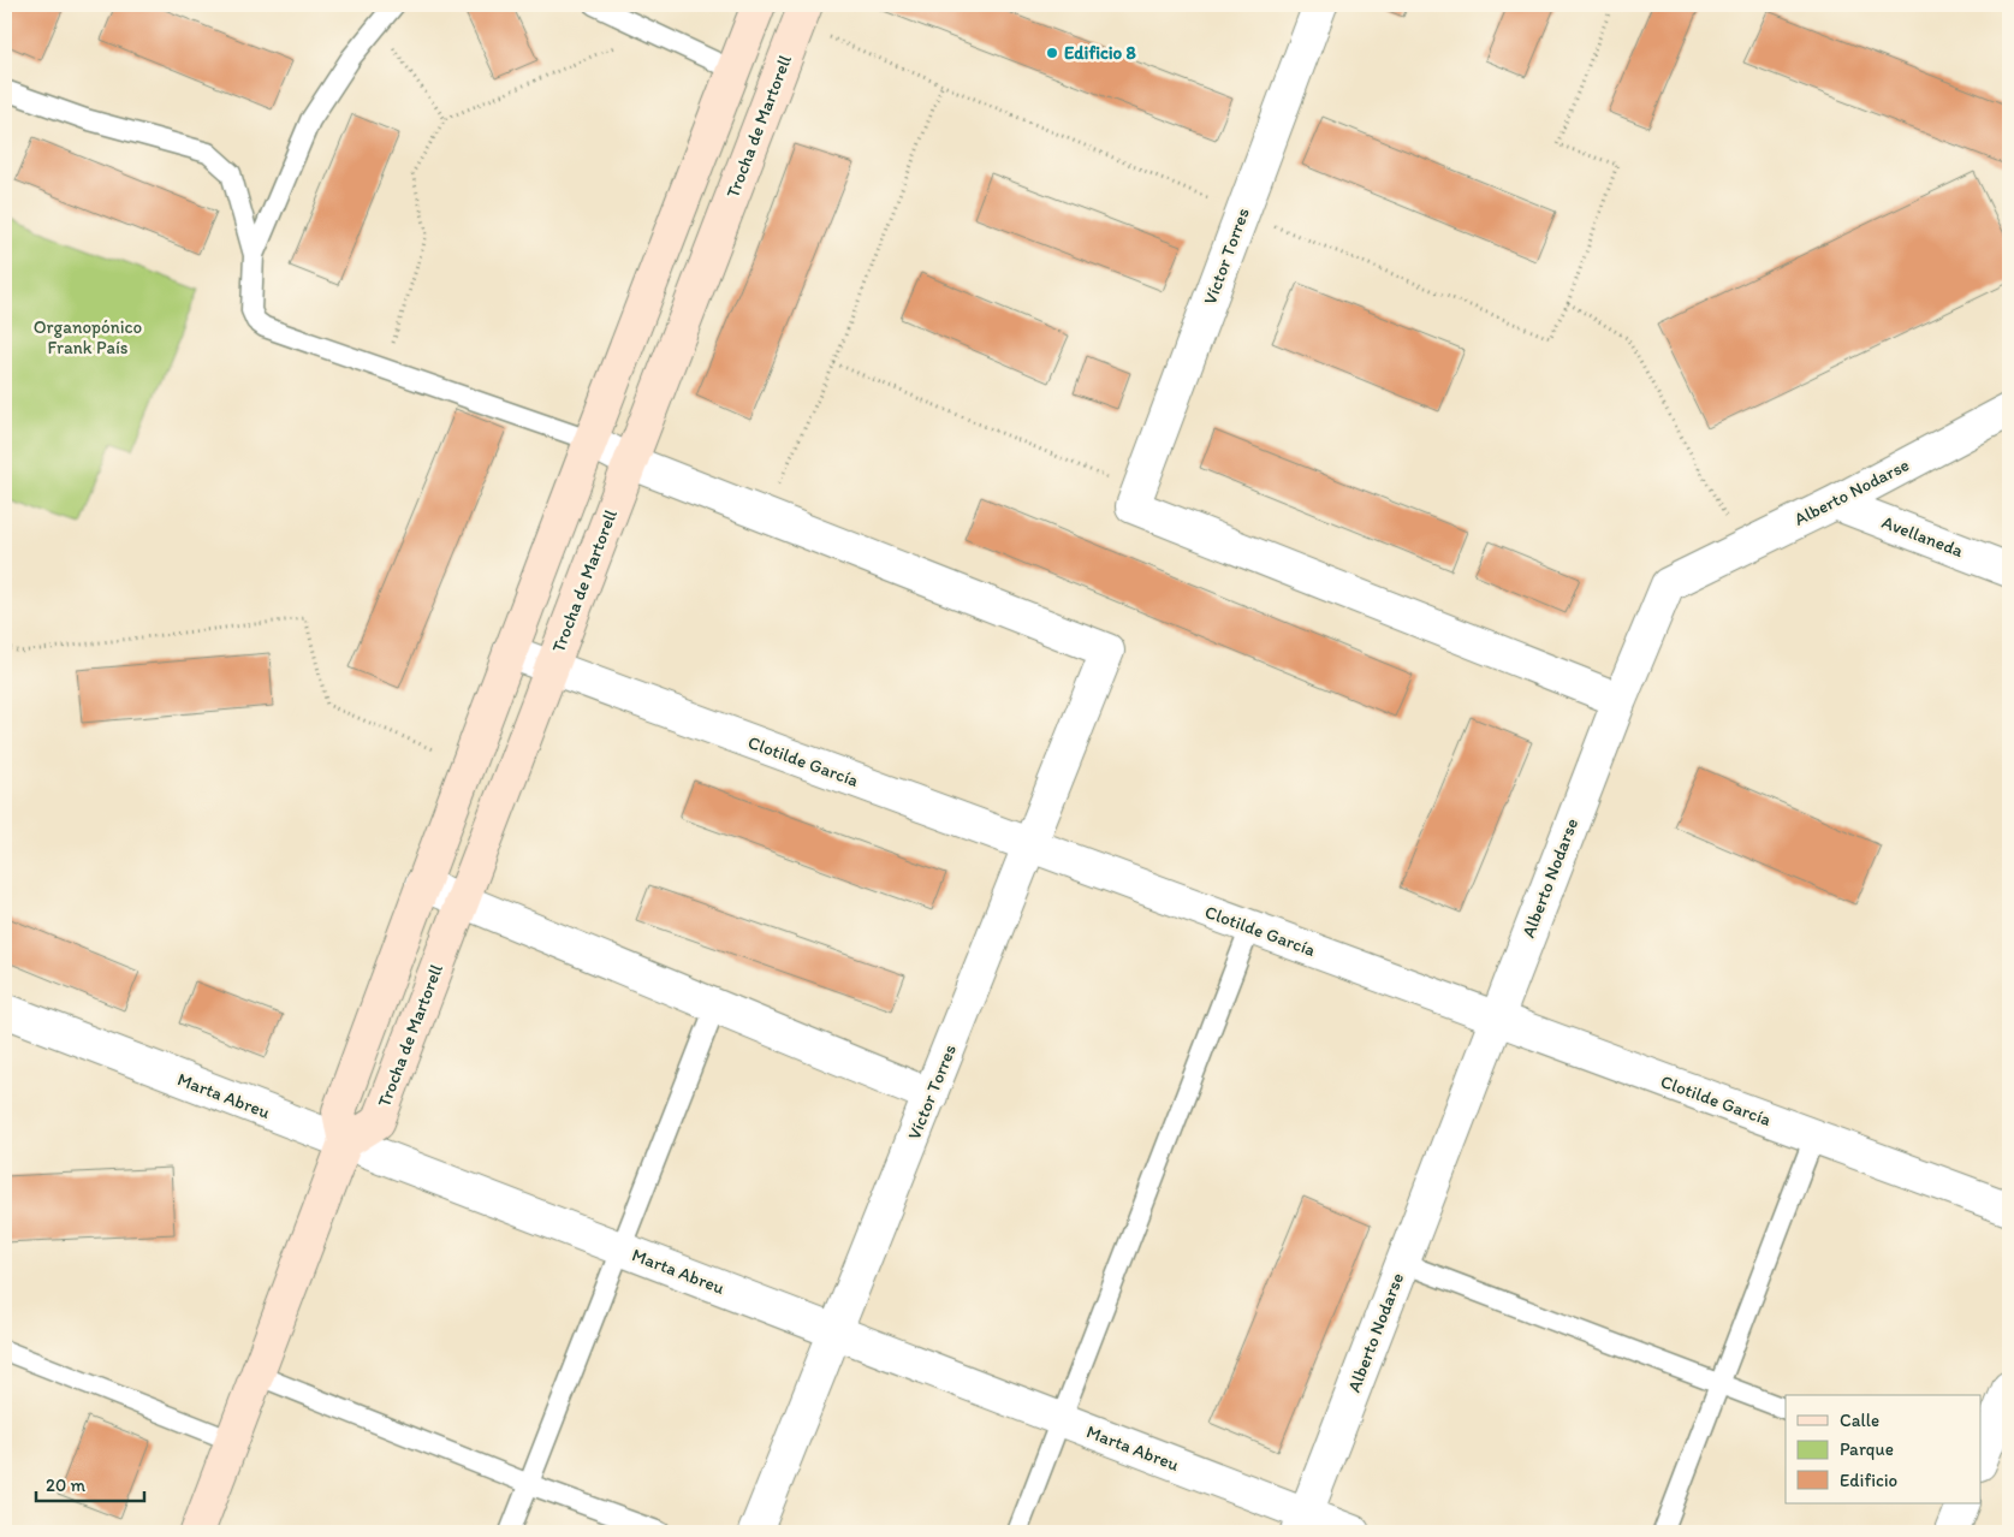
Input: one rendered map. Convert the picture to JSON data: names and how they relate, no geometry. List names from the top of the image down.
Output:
{
  "streets": {
    "street": [
      "Trocha de Martorell",
      "Víctor Torres",
      "Alberto Nodarse",
      "Avellaneda",
      "Clotilde García",
      "Marta Abreu"
    ]
  },
  "crossings": [
    ["Trocha de Martorell", "Clotilde García"],
    ["Trocha de Martorell", "Marta Abreu"],
    ["Víctor Torres", "Clotilde García"],
    ["Víctor Torres", "Marta Abreu"],
    ["Alberto Nodarse", "Avellaneda"],
    ["Alberto Nodarse", "Clotilde García"],
    ["Alberto Nodarse", "Marta Abreu"]
  ],
  "parks": ["Organopónico Frank País"],
  "places": ["Edificio 8"],
  "legend": ["Calle", "Parque", "Edificio"],
  "scale_bar": "20 m"
}
